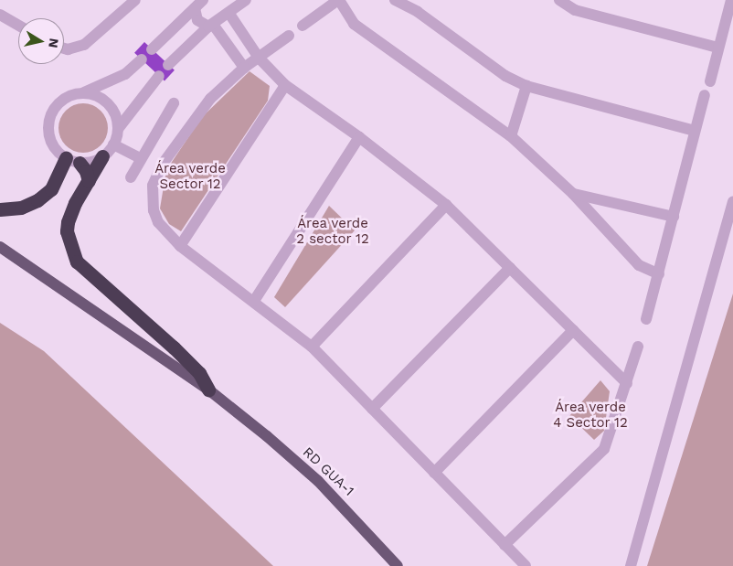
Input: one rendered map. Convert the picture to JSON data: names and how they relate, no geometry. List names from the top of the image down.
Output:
{
  "streets": {
    "main road": ["RD GUA-1"]
  },
  "parks": ["Área verde Sector 12", "Área verde 2 sector 12", "Área verde 4 Sector 12"],
  "north": "right"
}
